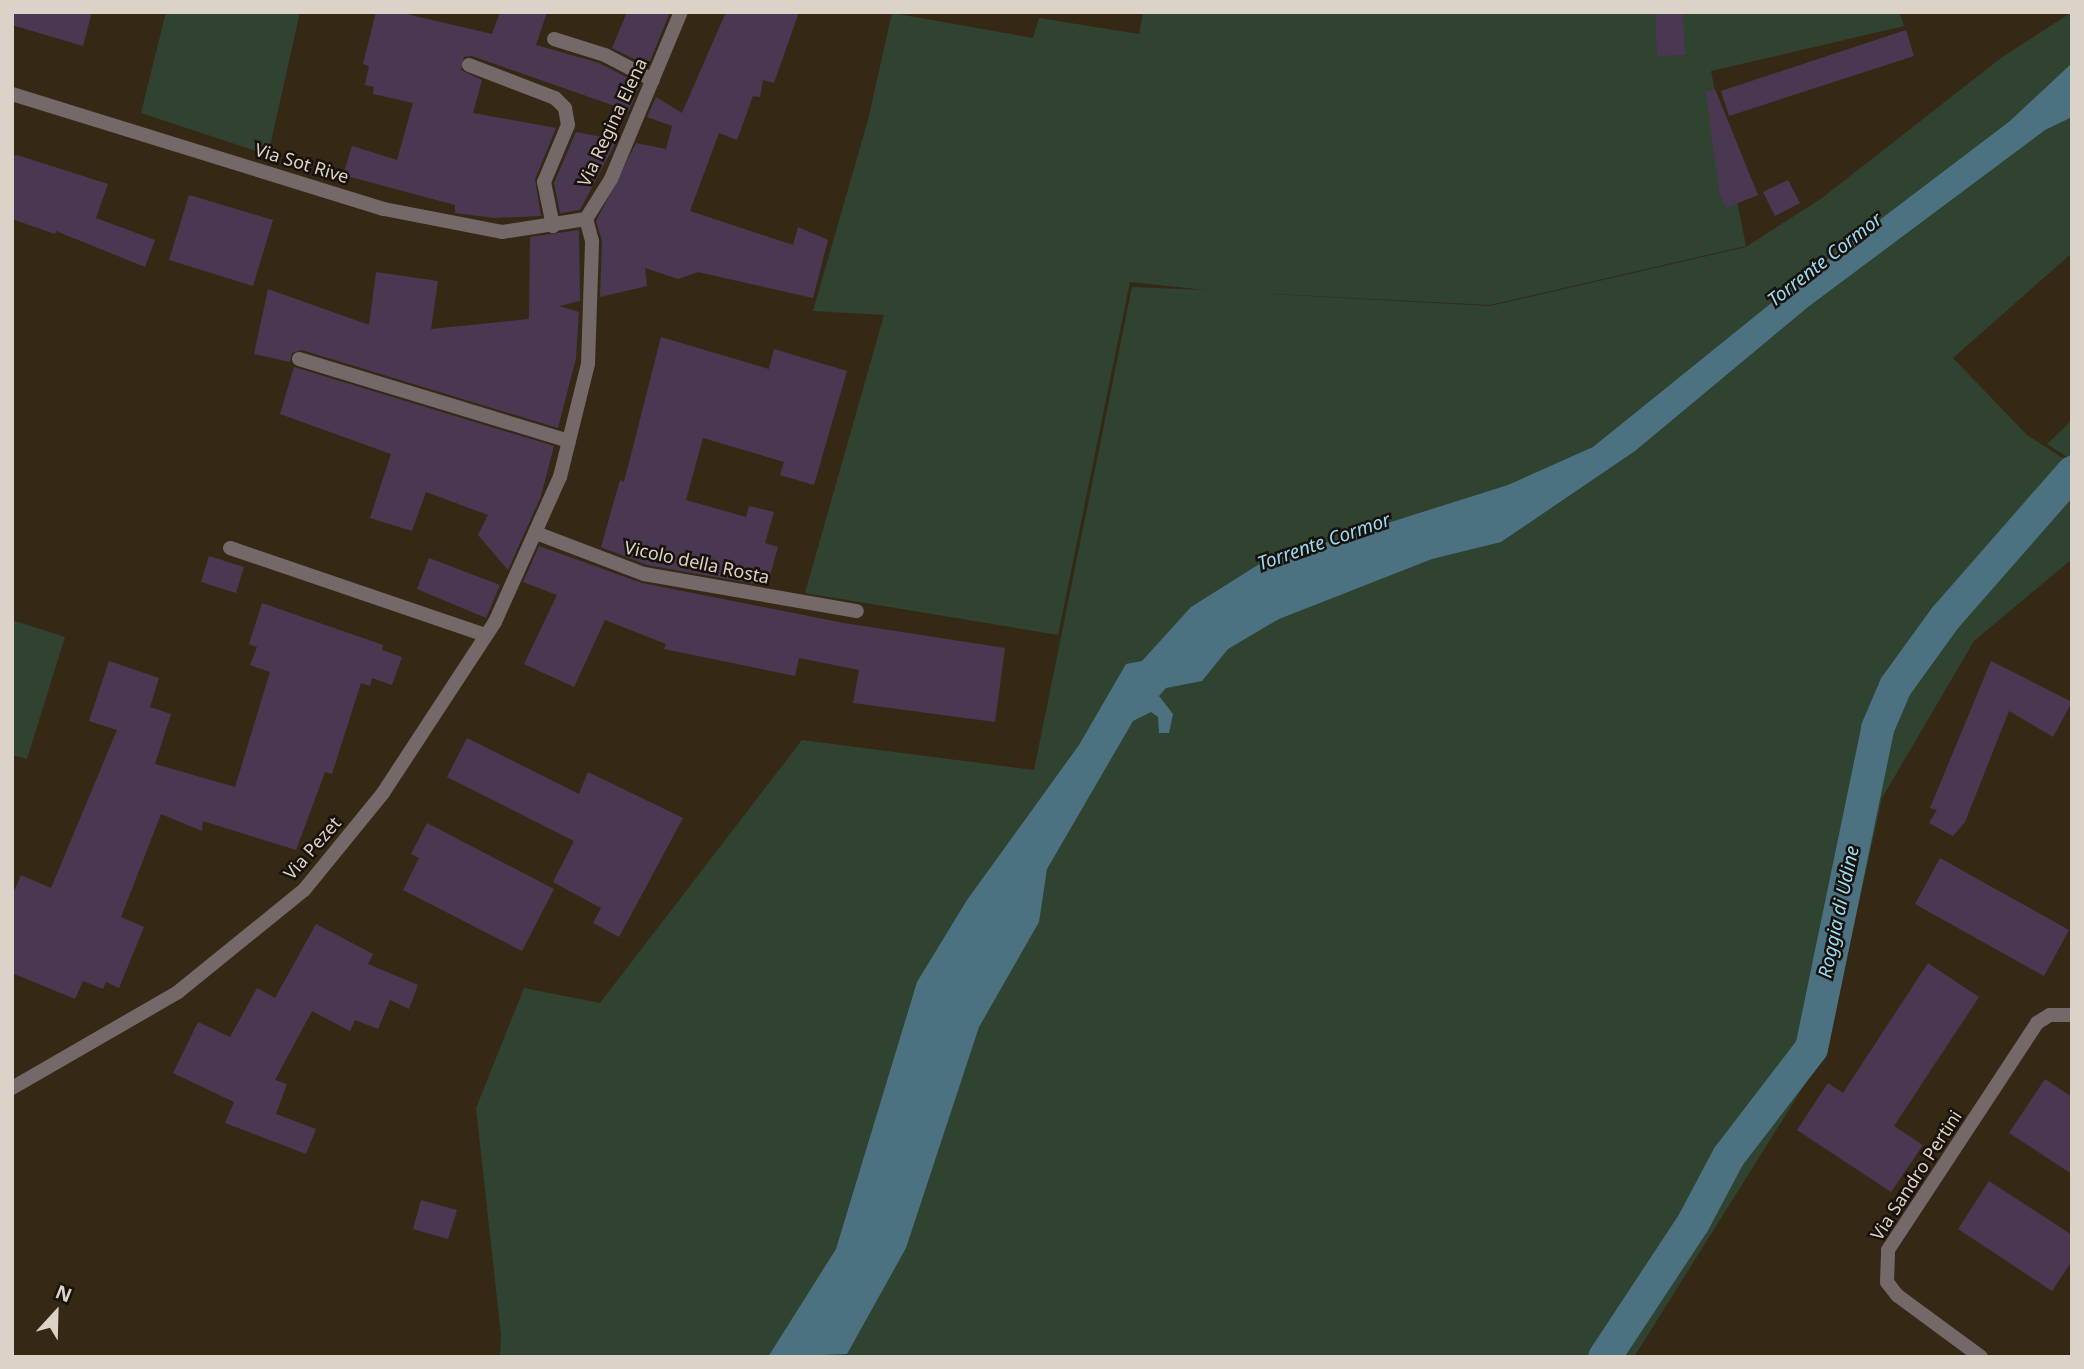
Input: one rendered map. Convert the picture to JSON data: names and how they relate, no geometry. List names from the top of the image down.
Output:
{
  "streets": {
    "street": [
      "Via Regina Elena",
      "Via Sot Rive",
      "Vicolo della Rosta",
      "Via Pezet",
      "Via Sandro Pertini"
    ]
  },
  "crossings": [
    ["Via Regina Elena", "Via Sot Rive"],
    ["Vicolo della Rosta", "Via Pezet"]
  ],
  "water": ["Torrente Cormor", "Roggia di Udine"],
  "north": "top"
}
